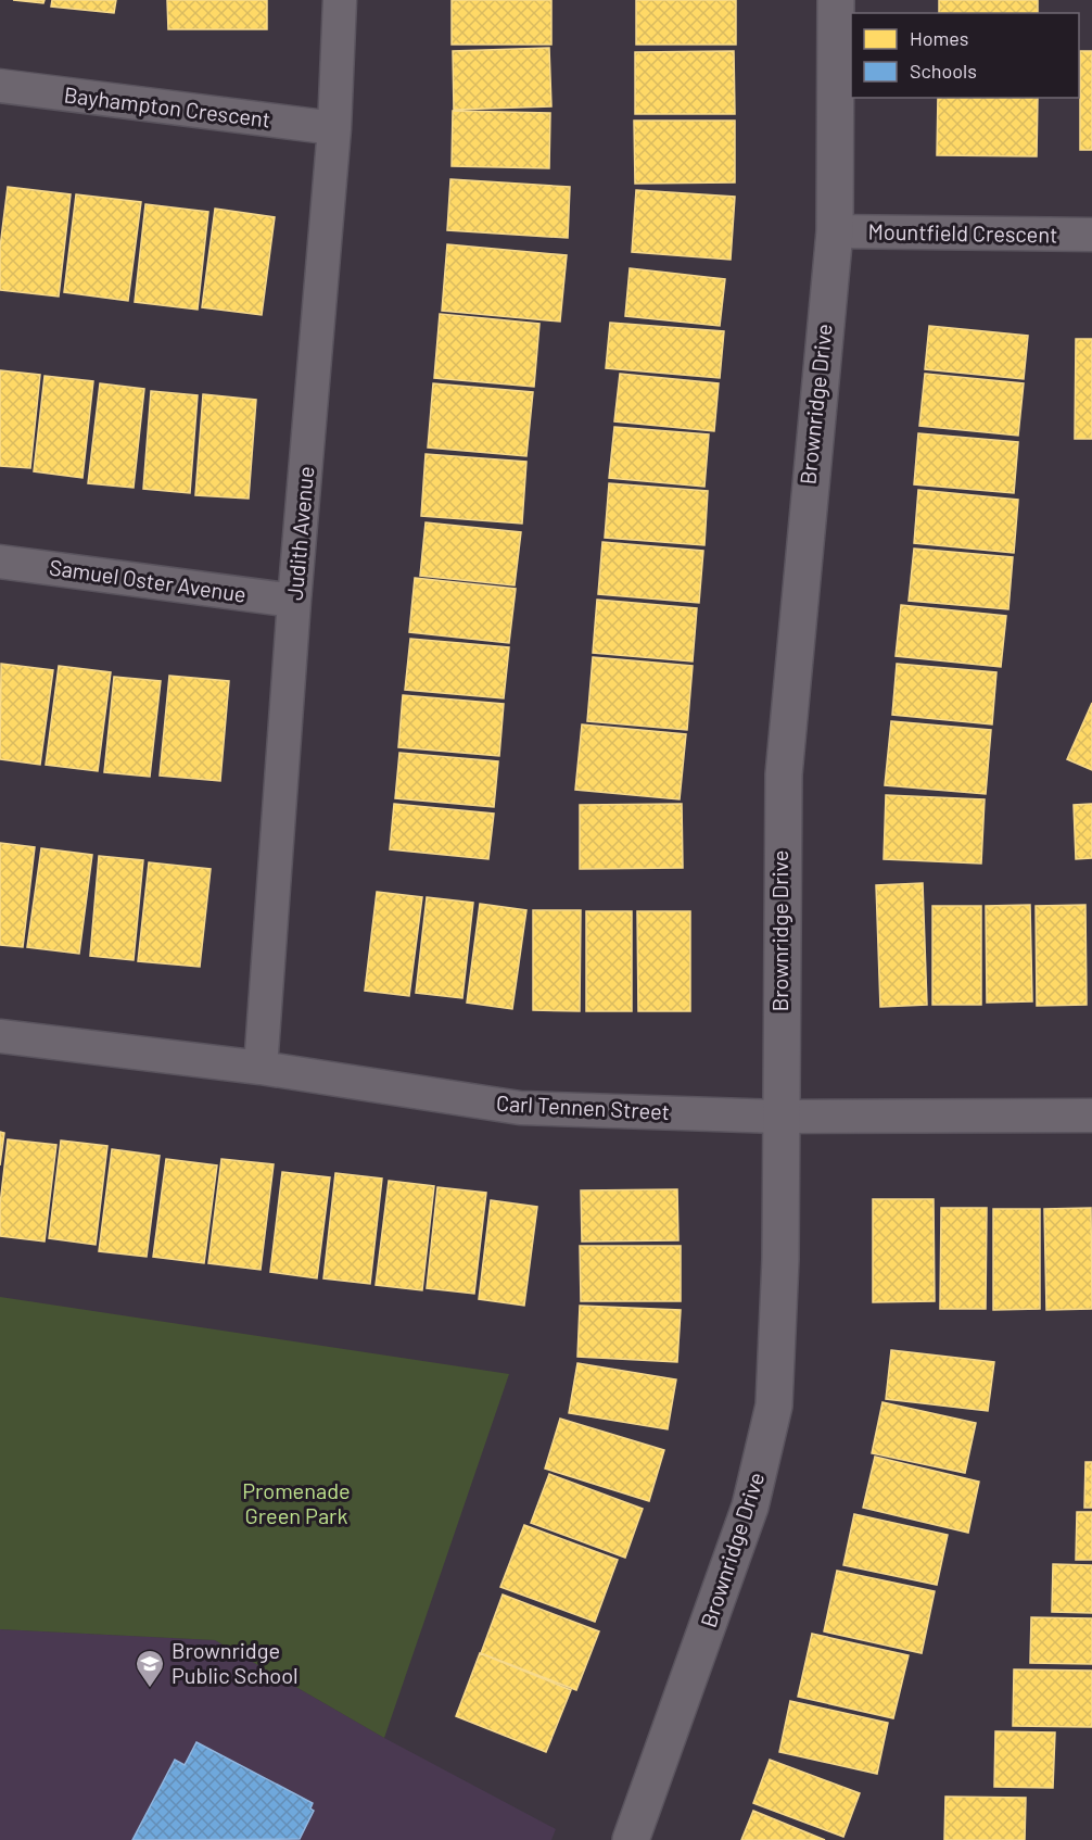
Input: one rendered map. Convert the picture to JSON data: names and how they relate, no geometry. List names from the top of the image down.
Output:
{
  "streets": {
    "street": [
      "Bayhampton Crescent",
      "Mountfield Crescent",
      "Brownridge Drive",
      "Judith Avenue",
      "Samuel Oster Avenue",
      "Carl Tennen Street"
    ]
  },
  "crossings": [
    ["Bayhampton Crescent", "Judith Avenue"],
    ["Mountfield Crescent", "Brownridge Drive"],
    ["Brownridge Drive", "Carl Tennen Street"],
    ["Judith Avenue", "Samuel Oster Avenue"],
    ["Judith Avenue", "Carl Tennen Street"]
  ],
  "parks": ["Promenade Green Park"],
  "places": {
    "school or university": ["Brownridge Public School"]
  },
  "legend": ["Homes", "Schools"]
}
